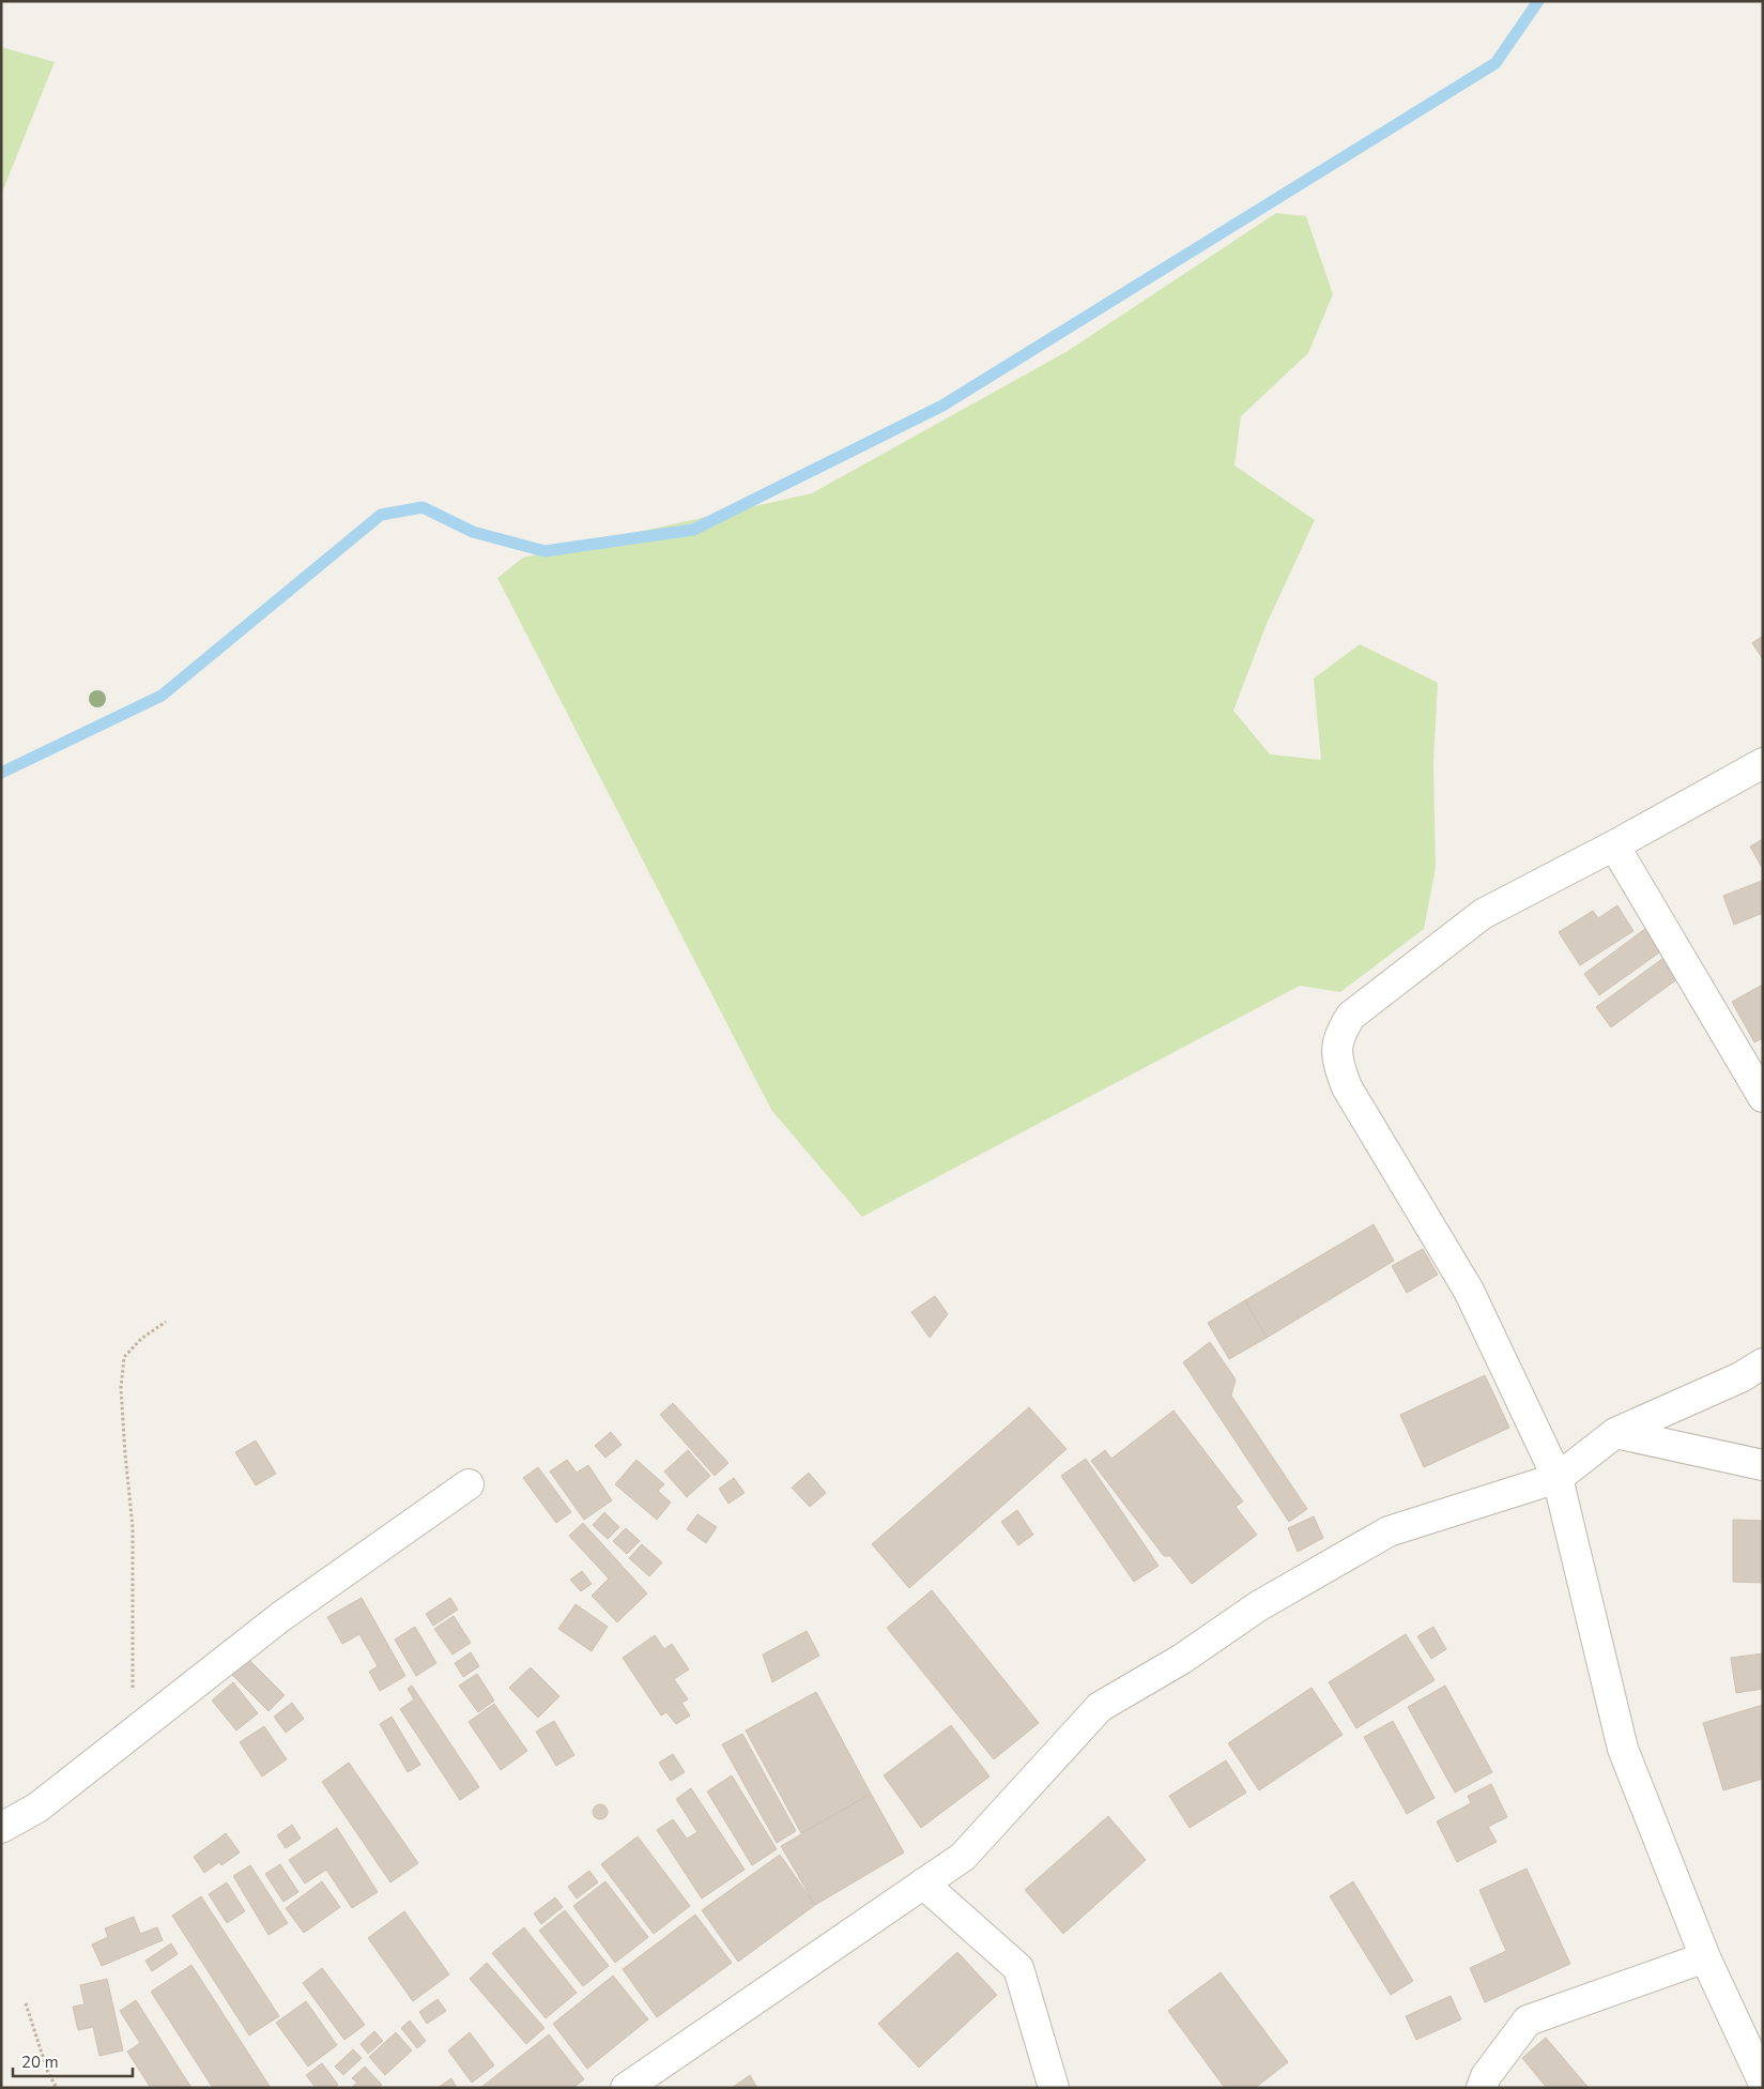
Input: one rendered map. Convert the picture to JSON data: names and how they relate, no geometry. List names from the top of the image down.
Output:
{
  "scale_bar": "20 m"
}
